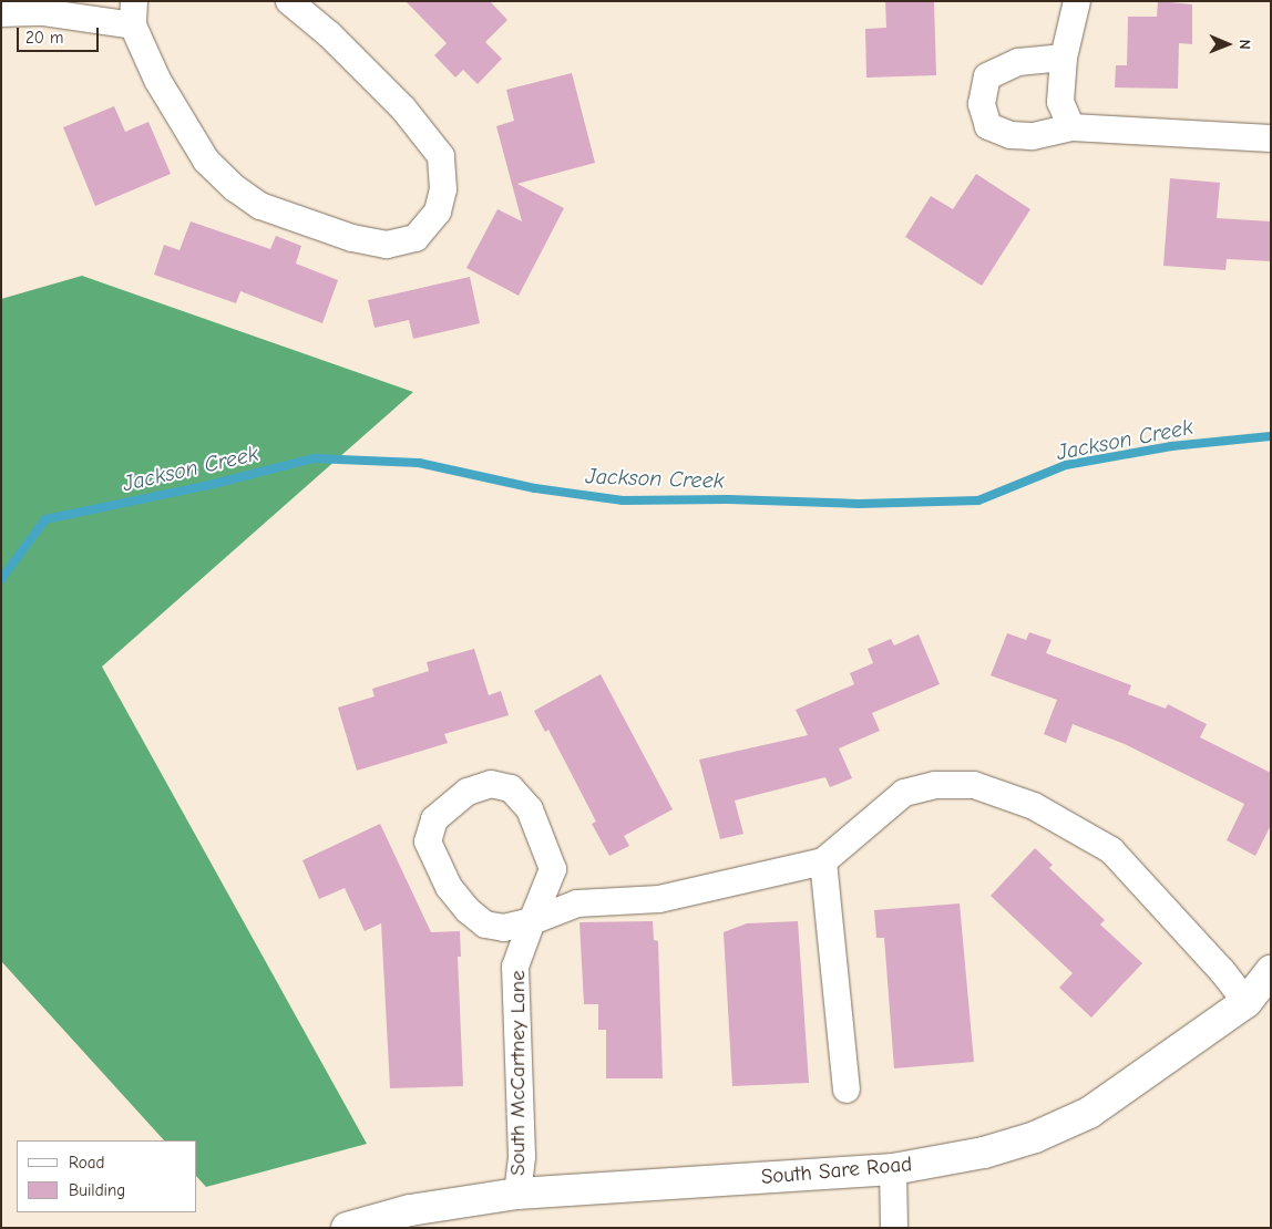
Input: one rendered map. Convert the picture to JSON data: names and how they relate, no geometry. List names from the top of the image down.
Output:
{
  "streets": {
    "main road": ["South Sare Road"],
    "street": ["South McCartney Lane"]
  },
  "crossings": [
    ["South McCartney Lane", "South Sare Road"]
  ],
  "water": ["Jackson Creek"],
  "legend": ["Road", "Building"],
  "scale_bar": "20 m",
  "north": "right"
}
